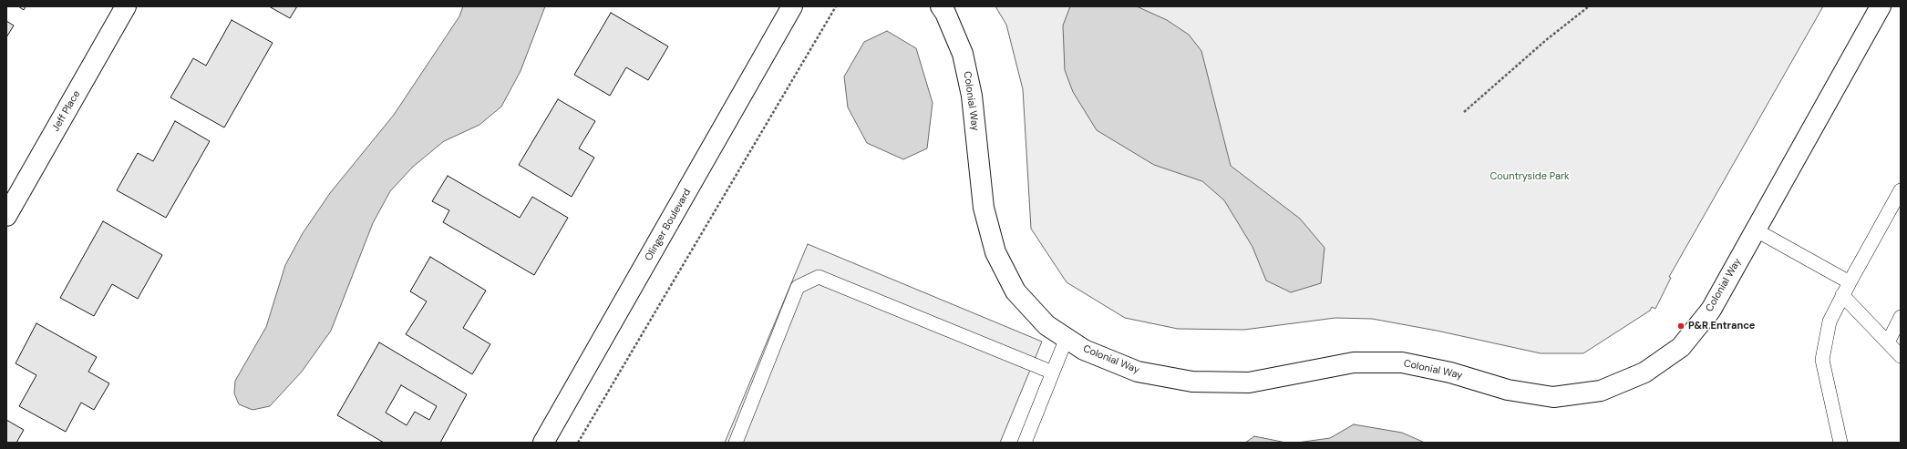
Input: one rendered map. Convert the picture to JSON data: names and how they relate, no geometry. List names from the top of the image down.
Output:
{
  "streets": {
    "street": ["Colonial Way", "Jeff Place", "Olinger Boulevard"]
  },
  "parks": ["Countryside Park"],
  "places": ["P&R Entrance"]
}
